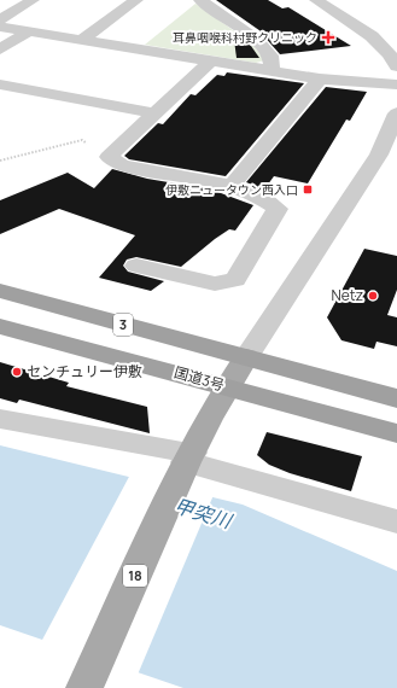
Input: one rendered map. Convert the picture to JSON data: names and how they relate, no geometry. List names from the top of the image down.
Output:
{
  "streets": {
    "highway": ["3", "国道3号"],
    "main road": ["18"]
  },
  "crossings": [
    ["3", "18"],
    ["国道3号", "18"]
  ],
  "water": ["甲突川"],
  "places": {
    "health": ["耳鼻咽喉科村野クリニック"],
    "transit": ["伊敷ニュータウン西入口"],
    "other": ["Netz", "センチュリー伊敷"]
  }
}
